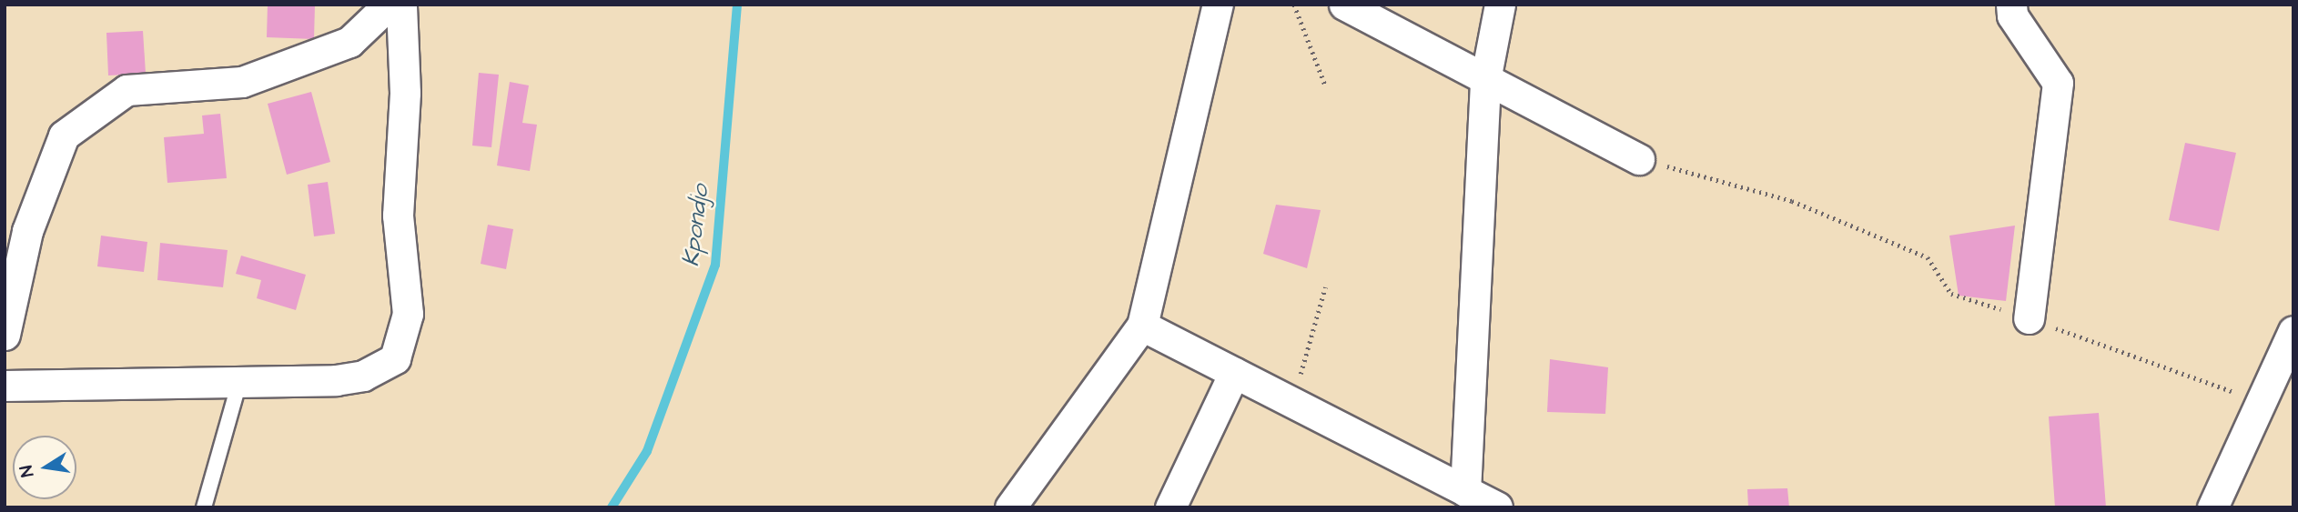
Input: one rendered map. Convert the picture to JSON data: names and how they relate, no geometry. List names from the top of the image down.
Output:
{
  "water": ["Kpondjo"],
  "north": "left"
}
